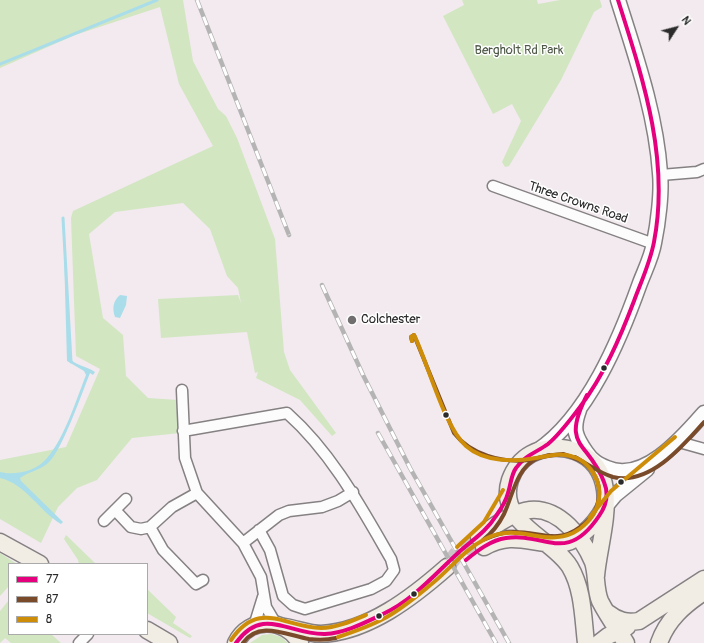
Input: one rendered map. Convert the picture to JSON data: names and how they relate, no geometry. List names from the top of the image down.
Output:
{
  "streets": {
    "street": ["Three Crowns Road"]
  },
  "parks": ["Bergholt Rd Park"],
  "places": ["Colchester"],
  "lines": ["transit line 77", "transit line 87", "transit line 8"],
  "legend": ["77", "87", "8"],
  "north": "top right"
}
